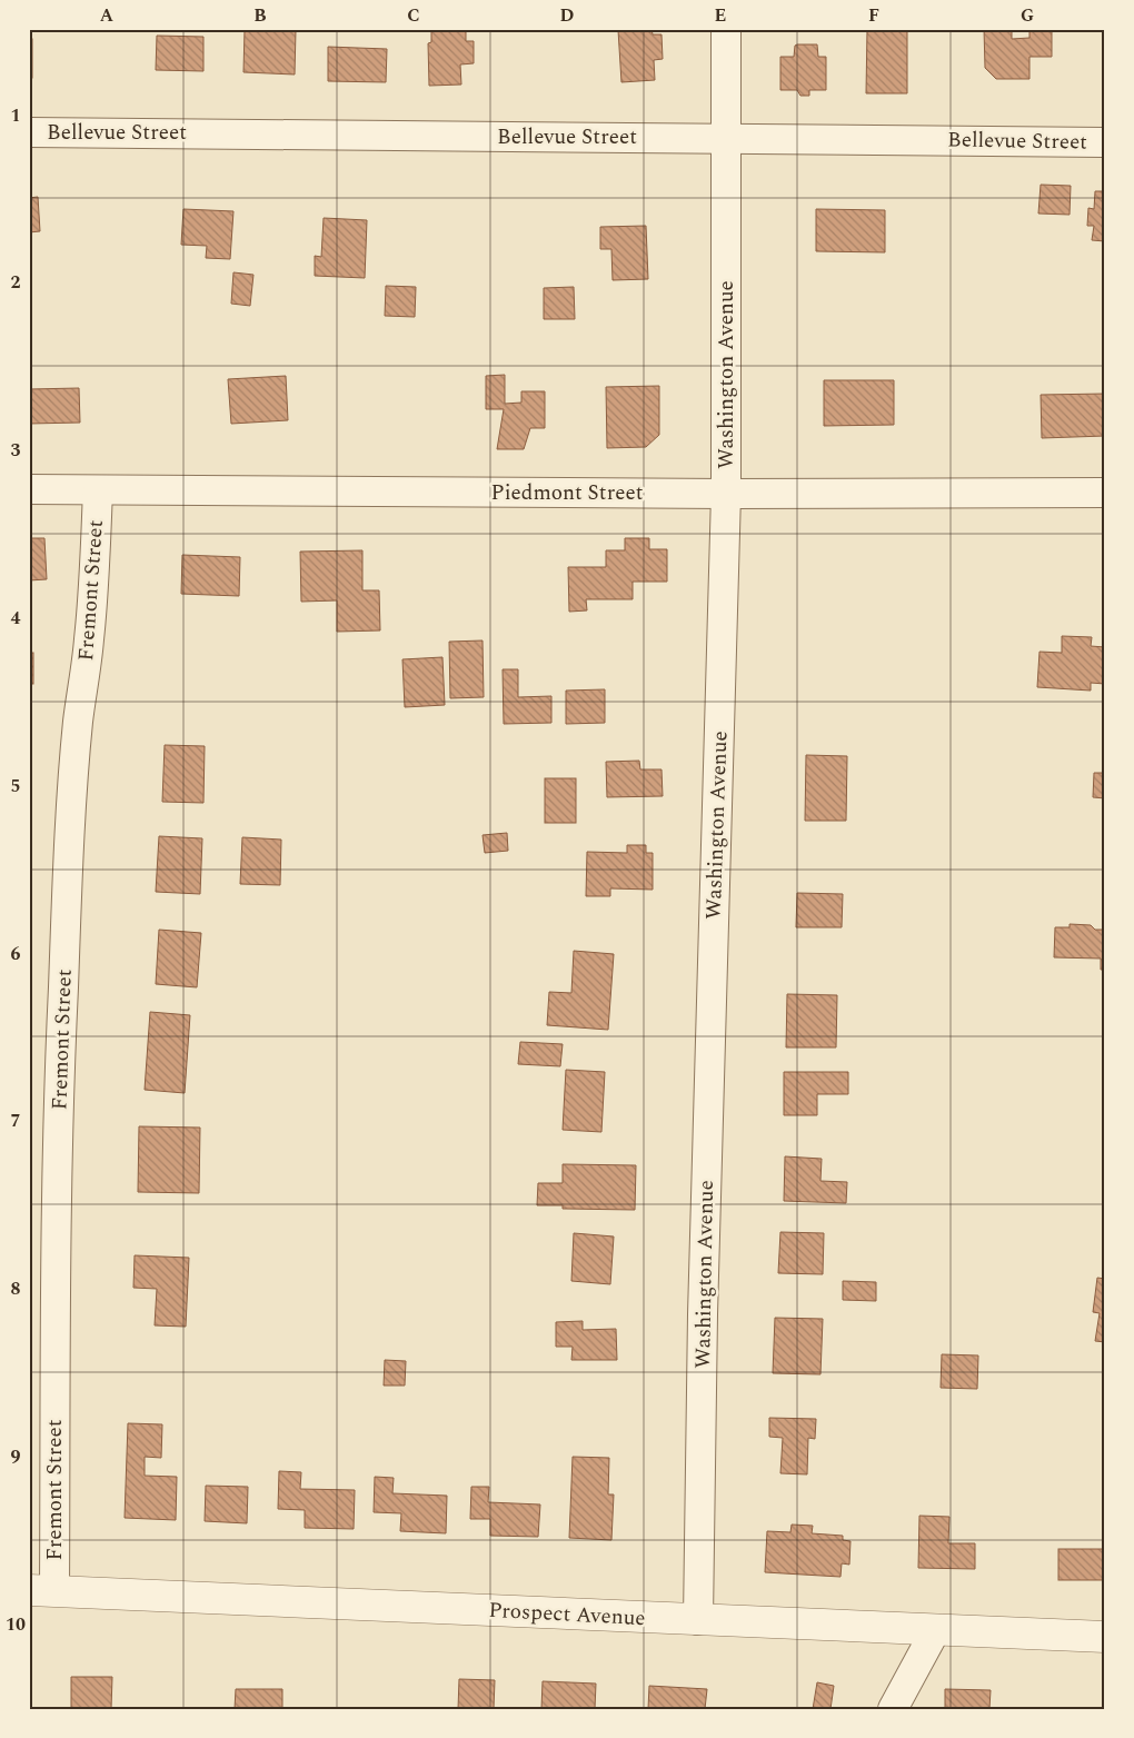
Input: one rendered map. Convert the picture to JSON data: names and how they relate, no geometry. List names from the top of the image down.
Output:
{
  "streets": {
    "street": [
      "Bellevue Street",
      "Washington Avenue",
      "Piedmont Street",
      "Fremont Street",
      "Prospect Avenue"
    ]
  },
  "crossings": [
    ["Bellevue Street", "Washington Avenue"],
    ["Washington Avenue", "Piedmont Street"],
    ["Washington Avenue", "Prospect Avenue"],
    ["Piedmont Street", "Fremont Street"],
    ["Fremont Street", "Prospect Avenue"]
  ],
  "grid": {
    "columns": [
      "A",
      "B",
      "C",
      "D",
      "E",
      "F",
      "G"
    ],
    "rows": [
      "1",
      "2",
      "3",
      "4",
      "5",
      "6",
      "7",
      "8",
      "9",
      "10"
    ]
  }
}
